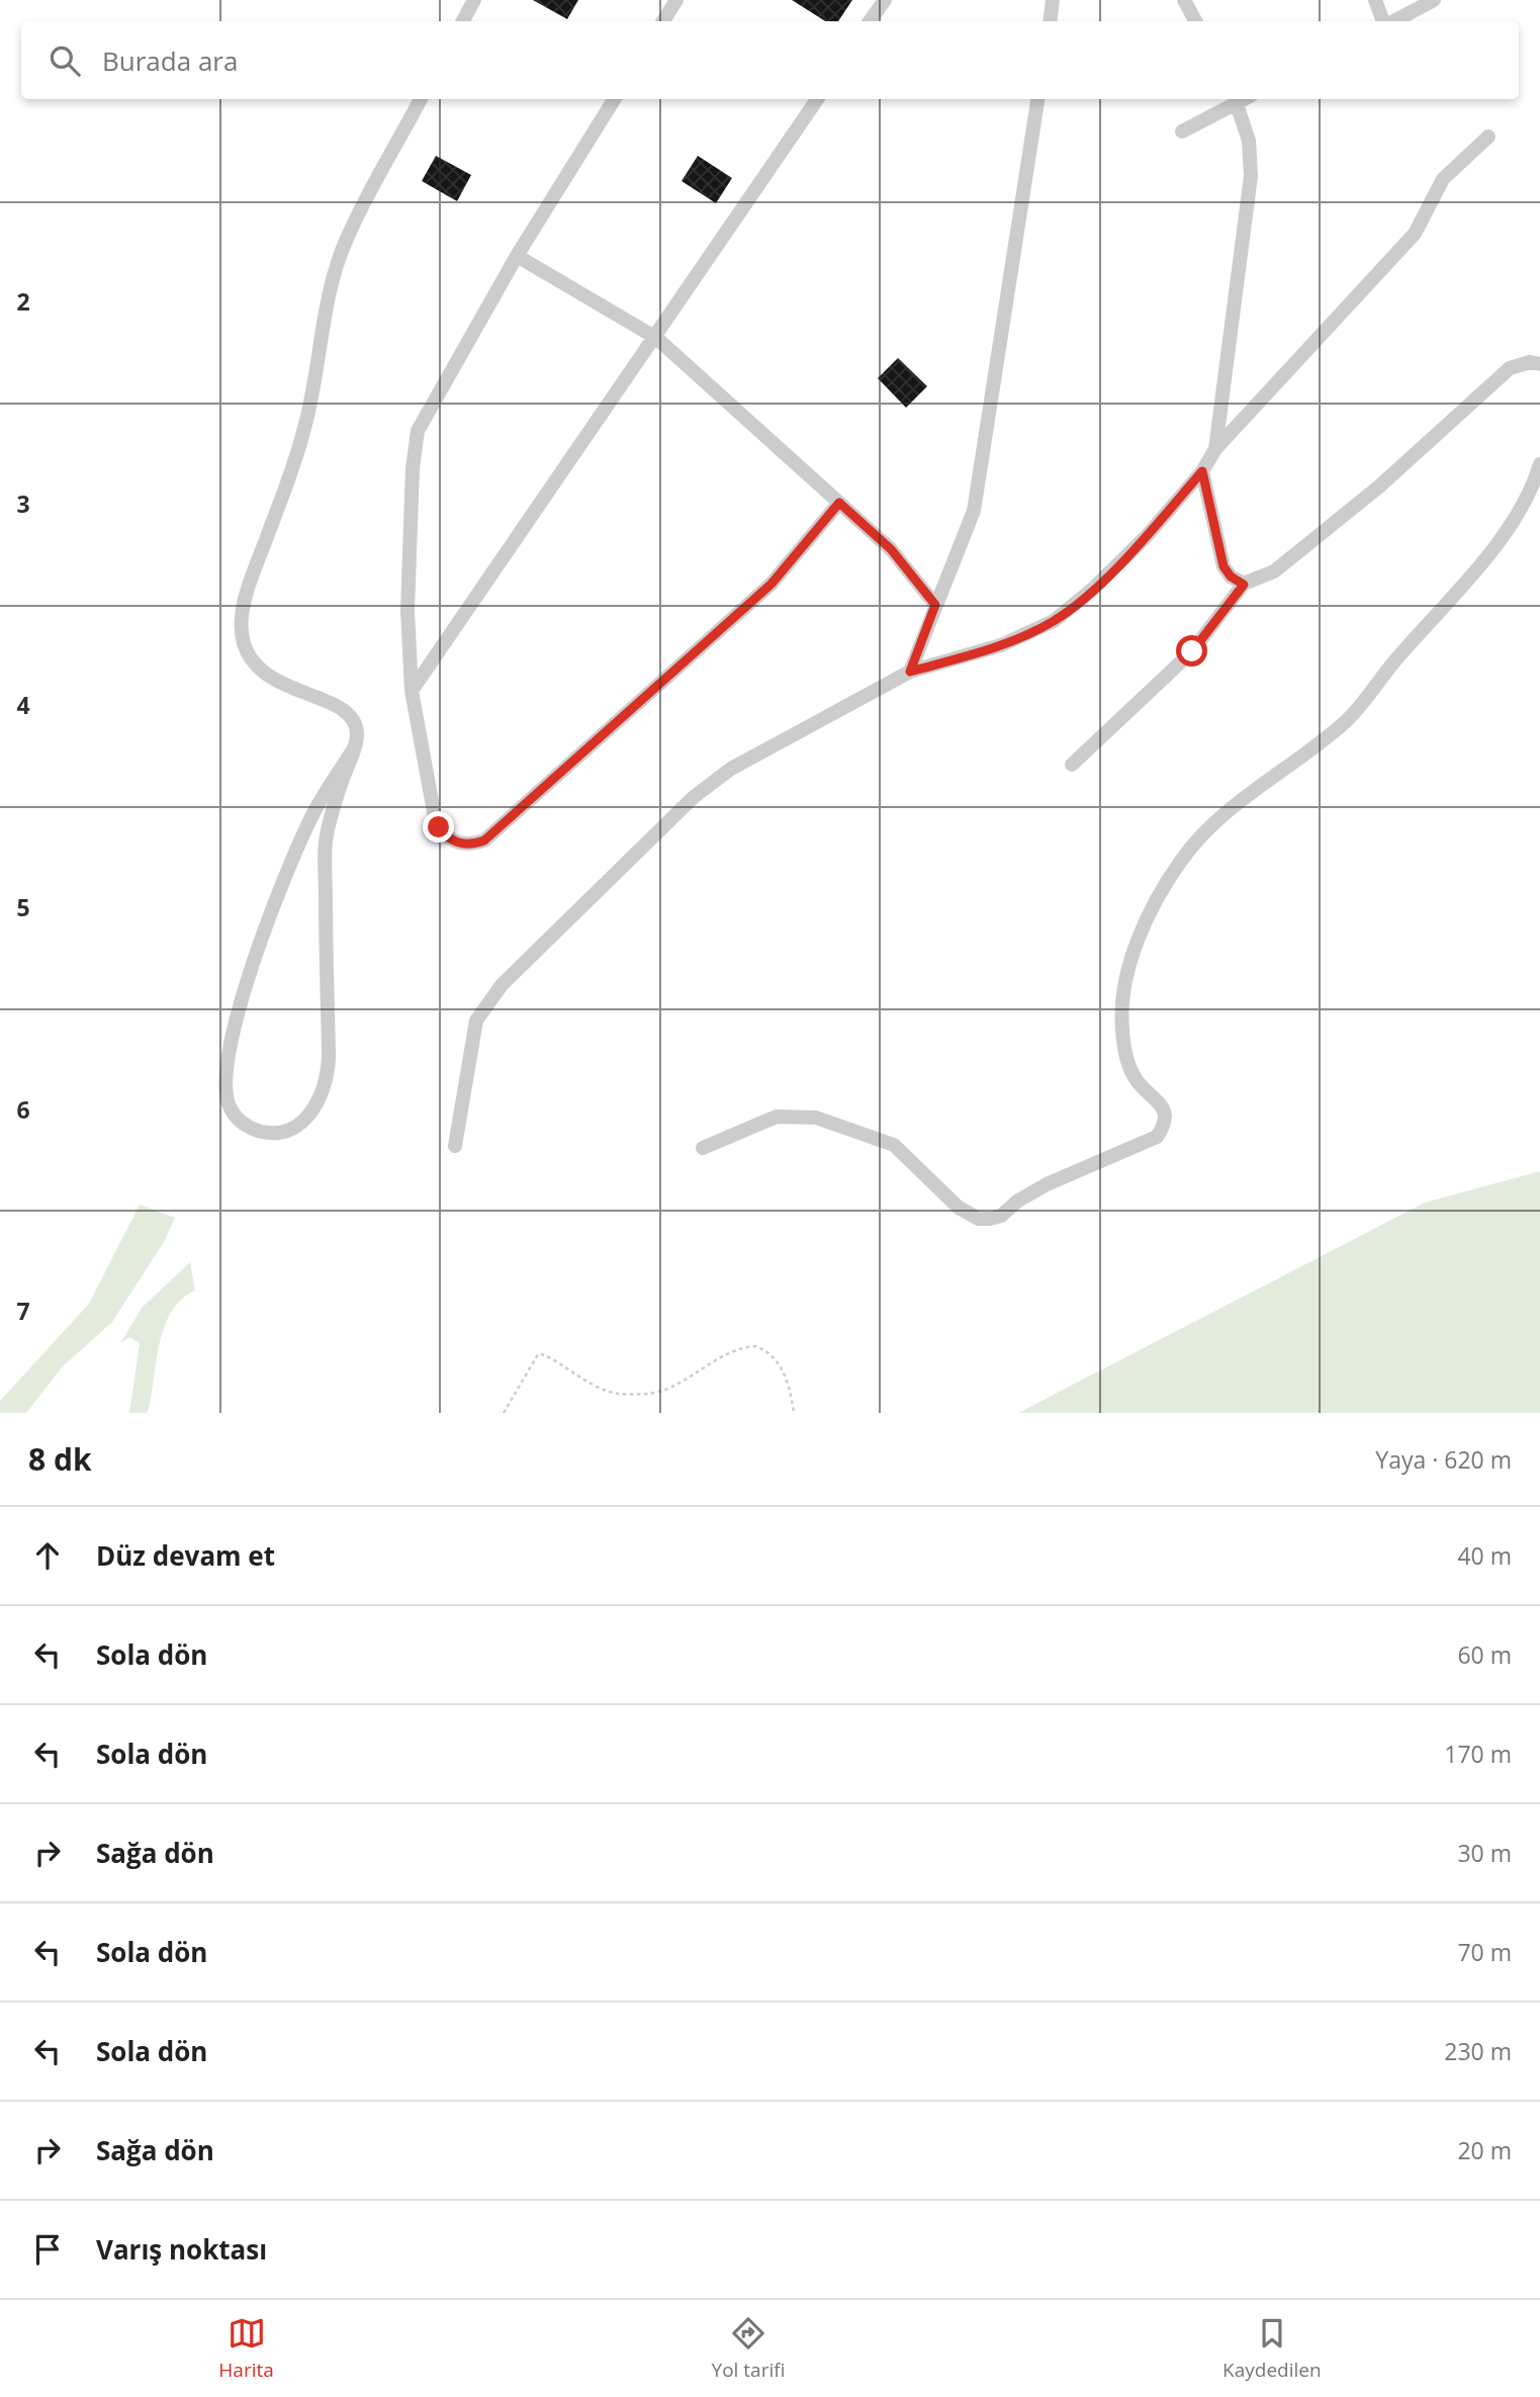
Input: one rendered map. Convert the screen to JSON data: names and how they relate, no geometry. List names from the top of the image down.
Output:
{
  "page": {
    "search": "Burada ara",
    "heading": ["8 dk", "Yaya · 620 m"],
    "list": [
      ["Düz devam et", "40 m"],
      ["Sola dön", "60 m"],
      ["Sola dön", "170 m"],
      ["Sağa dön", "30 m"],
      ["Sola dön", "70 m"],
      ["Sola dön", "230 m"],
      ["Sağa dön", "20 m"],
      "Varış noktası"
    ],
    "nav": ["Harita", "Yol tarifi", "Kaydedilen"]
  },
  "grid": {
    "rows": [
      "2",
      "3",
      "4",
      "5",
      "6",
      "7"
    ]
  }
}
